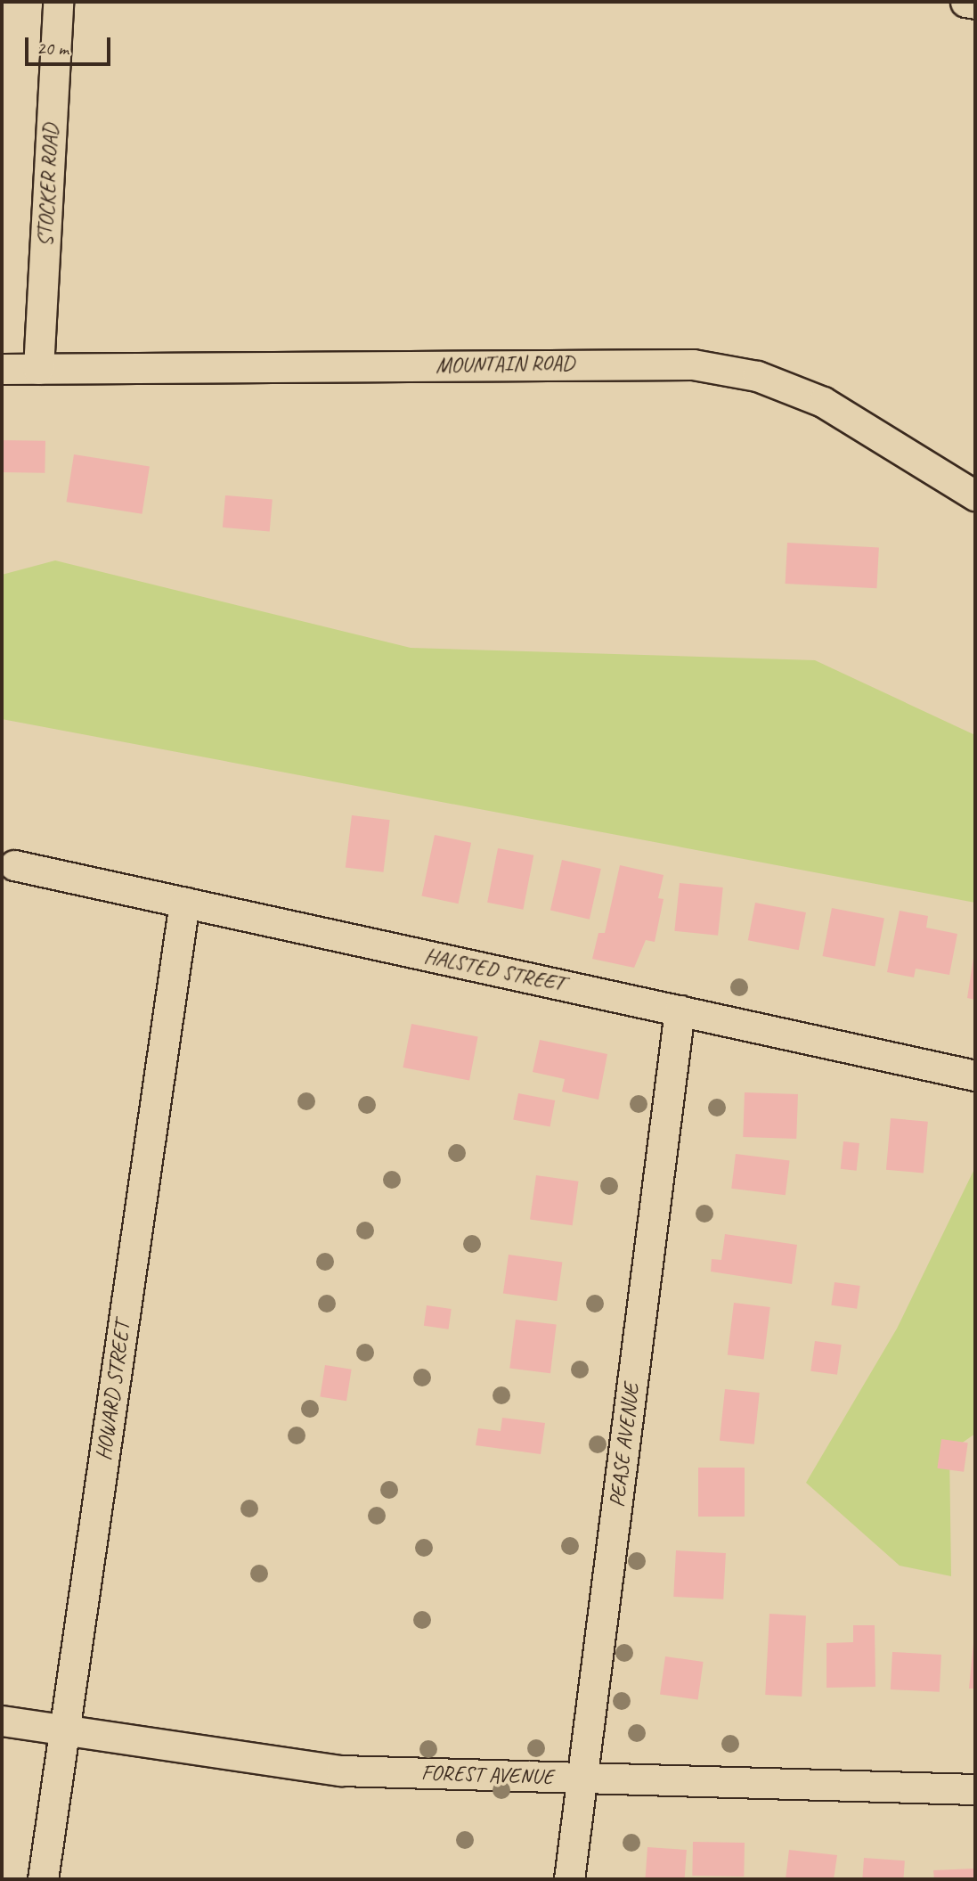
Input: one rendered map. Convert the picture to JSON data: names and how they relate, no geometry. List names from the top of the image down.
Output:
{
  "streets": {
    "street": [
      "STOCKER ROAD",
      "MOUNTAIN ROAD",
      "HALSTED STREET",
      "HOWARD STREET",
      "PEASE AVENUE",
      "FOREST AVENUE"
    ]
  },
  "crossings": [
    ["STOCKER ROAD", "MOUNTAIN ROAD"],
    ["HALSTED STREET", "HOWARD STREET"],
    ["HALSTED STREET", "PEASE AVENUE"],
    ["HOWARD STREET", "FOREST AVENUE"],
    ["PEASE AVENUE", "FOREST AVENUE"]
  ],
  "scale_bar": "20 m"
}
